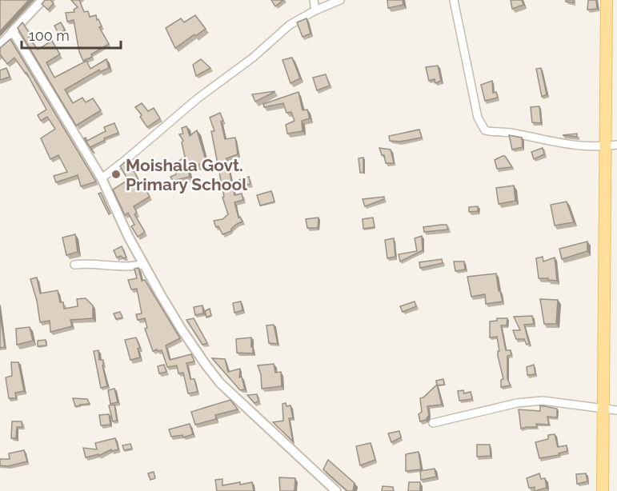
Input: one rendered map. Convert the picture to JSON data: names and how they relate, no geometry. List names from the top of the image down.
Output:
{
  "places": ["Moishala Govt. Primary School"],
  "scale_bar": "100 m"
}
